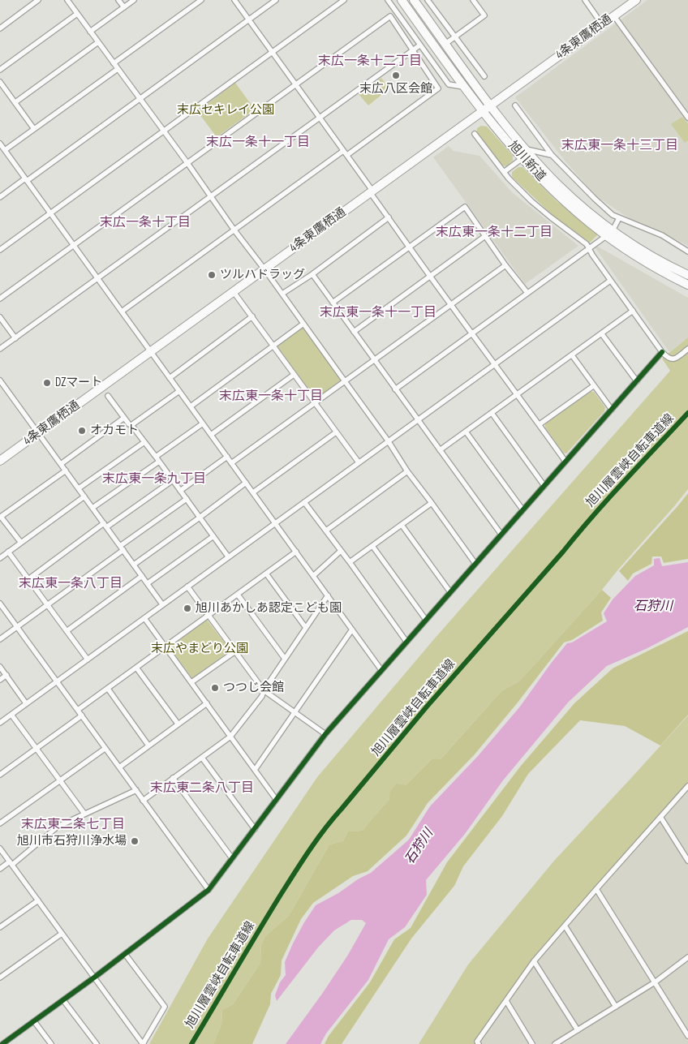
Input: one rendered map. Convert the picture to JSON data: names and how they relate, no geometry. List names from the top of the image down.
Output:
{
  "streets": {
    "highway": ["4条東鷹栖通", "旭川新道"],
    "cycle path": ["旭川層雲峡自転車道線"]
  },
  "crossings": [
    ["4条東鷹栖通", "旭川新道"]
  ],
  "districts": [
    "末広一条十二丁目",
    "末広一条十一丁目",
    "末広東一条十三丁目",
    "末広一条十丁目",
    "末広東一条十二丁目",
    "末広東一条十一丁目",
    "末広東一条十丁目",
    "末広東一条九丁目",
    "末広東一条八丁目",
    "末広東二条八丁目",
    "末広東二条七丁目"
  ],
  "water": ["石狩川"],
  "parks": ["末広セキレイ公園", "末広やまどり公園"],
  "places": [
    "末広八区会館",
    "ツルハドラッグ",
    "DZマート",
    "オカモト",
    "旭川あかしあ認定こども園",
    "つつじ会館",
    "旭川市石狩川浄水場"
  ]
}
